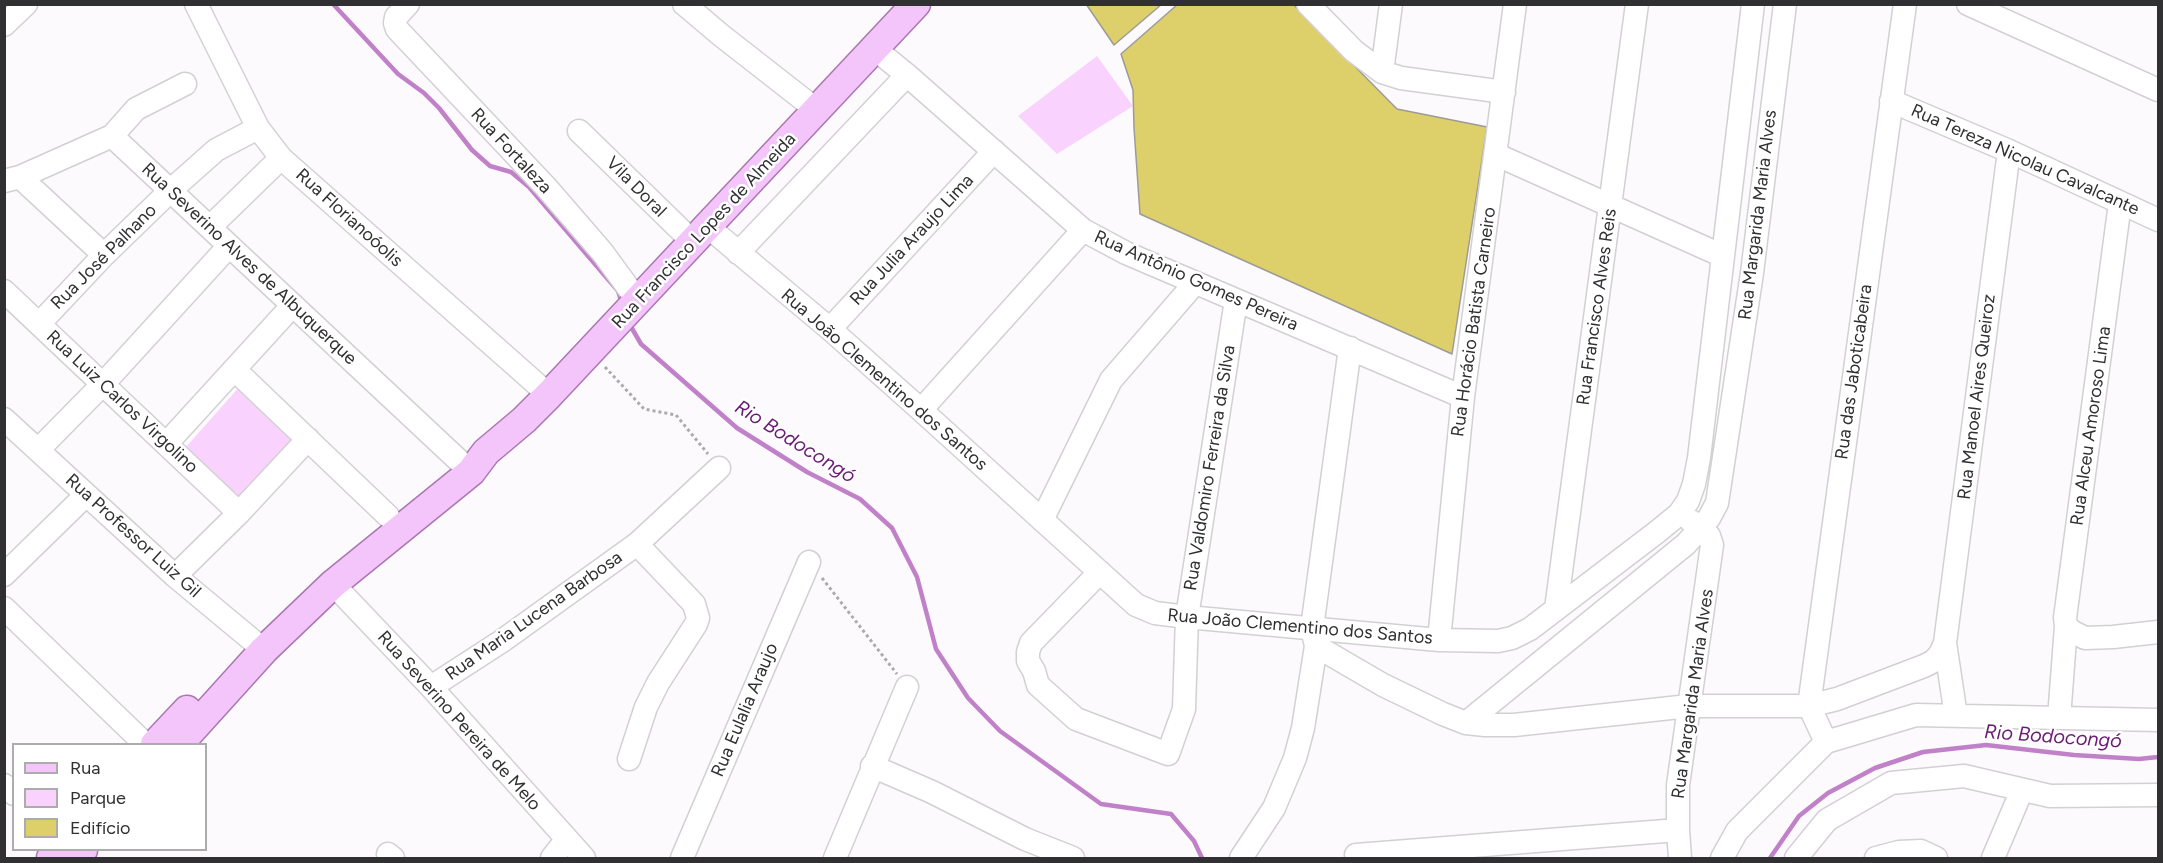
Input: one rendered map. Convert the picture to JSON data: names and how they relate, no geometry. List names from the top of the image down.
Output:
{
  "streets": {
    "main road": ["Rua Francisco Lopes de Almeida"],
    "street": [
      "Rua Fortaleza",
      "Rua Tereza Nicolau Cavalcante",
      "Vila Doral",
      "Rua Margarida Maria Alves",
      "Rua Florianoóolis",
      "Rua Julia Araujo Lima",
      "Rua José Palhano",
      "Rua Severino Alves de Albuquerque",
      "Rua Antônio Gomes Pereira",
      "Rua Francisco Alves Reis",
      "Rua Horácio Batista Carneiro",
      "Rua das Jaboticabeira",
      "Rua João Clementino dos Santos",
      "Rua Manoel Aires Queiroz",
      "Rua Luiz Carlos Virgolino",
      "Rua Alceu Amoroso Lima",
      "Rua Valdomiro Ferreira da Silva",
      "Rua Professor Luiz Gil",
      "Rua Maria Lucena Barbosa",
      "Rua Eulalia Araujo",
      "Rua Severino Pereira de Melo"
    ]
  },
  "crossings": [
    ["Rua Fortaleza", "Rua Francisco Lopes de Almeida"],
    ["Rua Tereza Nicolau Cavalcante", "Rua das Jaboticabeira"],
    ["Rua Tereza Nicolau Cavalcante", "Rua Manoel Aires Queiroz"],
    ["Rua Tereza Nicolau Cavalcante", "Rua Alceu Amoroso Lima"],
    ["Vila Doral", "Rua Francisco Lopes de Almeida"],
    ["Vila Doral", "Rua João Clementino dos Santos"],
    ["Rua Margarida Maria Alves", "Rua João Clementino dos Santos"],
    ["Rua Florianoóolis", "Rua Francisco Lopes de Almeida"],
    ["Rua Florianoóolis", "Rua José Palhano"],
    ["Rua Francisco Lopes de Almeida", "Rua Severino Alves de Albuquerque"],
    ["Rua Francisco Lopes de Almeida", "Rua Antônio Gomes Pereira"],
    ["Rua Francisco Lopes de Almeida", "Rua Professor Luiz Gil"],
    ["Rua Francisco Lopes de Almeida", "Rua Severino Pereira de Melo"],
    ["Rua Julia Araujo Lima", "Rua Antônio Gomes Pereira"],
    ["Rua Julia Araujo Lima", "Rua João Clementino dos Santos"],
    ["Rua José Palhano", "Rua Severino Alves de Albuquerque"],
    ["Rua José Palhano", "Rua Luiz Carlos Virgolino"],
    ["Rua Antônio Gomes Pereira", "Rua Horácio Batista Carneiro"],
    ["Rua Antônio Gomes Pereira", "Rua Valdomiro Ferreira da Silva"],
    ["Rua Francisco Alves Reis", "Rua João Clementino dos Santos"],
    ["Rua Horácio Batista Carneiro", "Rua João Clementino dos Santos"],
    ["Rua João Clementino dos Santos", "Rua Valdomiro Ferreira da Silva"],
    ["Rua Maria Lucena Barbosa", "Rua Severino Pereira de Melo"]
  ],
  "water": ["Rio Bodocongó"],
  "legend": ["Rua", "Parque", "Edifício"]
}
